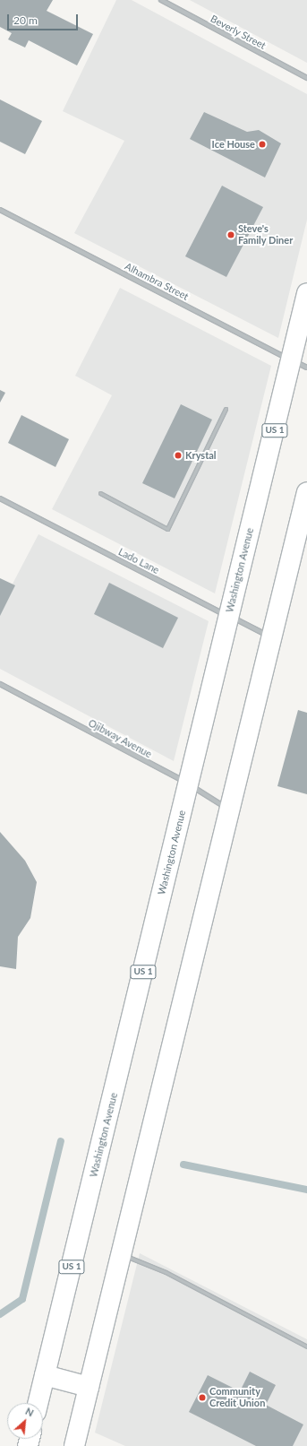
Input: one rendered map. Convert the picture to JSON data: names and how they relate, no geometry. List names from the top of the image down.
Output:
{
  "streets": {
    "main road": ["US 1", "Washington Avenue"],
    "street": [
      "Beverly Street",
      "Alhambra Street",
      "Lado Lane",
      "Ojibway Avenue"
    ]
  },
  "crossings": [
    ["Alhambra Street", "Washington Avenue"],
    ["Lado Lane", "Washington Avenue"],
    ["Washington Avenue", "Ojibway Avenue"]
  ],
  "places": [
    "Ice House",
    "Steve's Family Diner",
    "Krystal",
    "Community Credit Union"
  ],
  "scale_bar": "20 m",
  "north": "top right"
}
